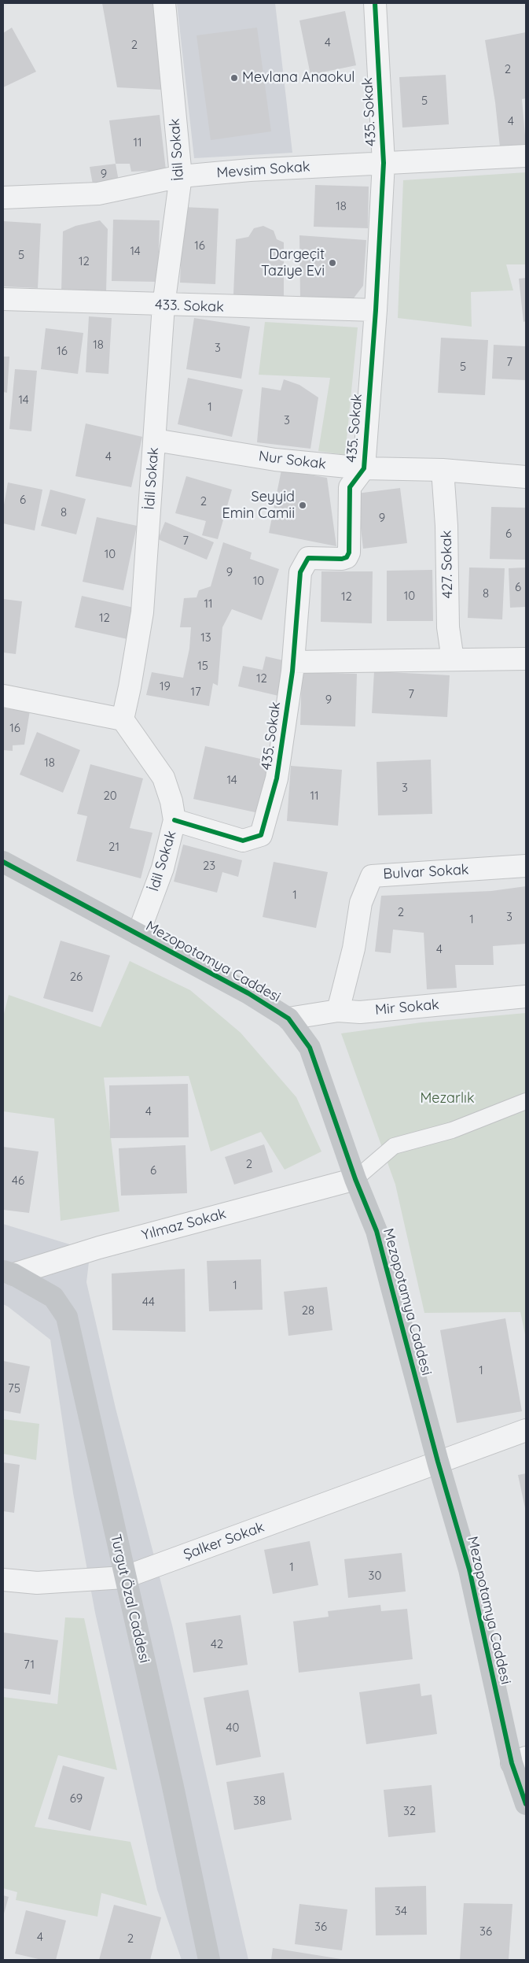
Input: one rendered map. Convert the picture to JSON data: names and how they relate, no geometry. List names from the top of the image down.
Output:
{
  "streets": {
    "street": [
      "435. Sokak",
      "İdil Sokak",
      "Mevsim Sokak",
      "433. Sokak",
      "Nur Sokak",
      "427. Sokak",
      "Bulvar Sokak",
      "Mezopotamya Caddesi",
      "Mir Sokak",
      "Yılmaz Sokak",
      "Şalker Sokak",
      "Turgut Özal Caddesi"
    ]
  },
  "crossings": [
    ["435. Sokak", "İdil Sokak"],
    ["435. Sokak", "Mevsim Sokak"],
    ["435. Sokak", "433. Sokak"],
    ["435. Sokak", "Nur Sokak"],
    ["İdil Sokak", "Mevsim Sokak"],
    ["İdil Sokak", "433. Sokak"],
    ["İdil Sokak", "Nur Sokak"],
    ["İdil Sokak", "Mezopotamya Caddesi"],
    ["Nur Sokak", "427. Sokak"],
    ["Bulvar Sokak", "Mir Sokak"],
    ["Mezopotamya Caddesi", "Mir Sokak"],
    ["Mezopotamya Caddesi", "Yılmaz Sokak"],
    ["Mezopotamya Caddesi", "Şalker Sokak"],
    ["Yılmaz Sokak", "Turgut Özal Caddesi"],
    ["Şalker Sokak", "Turgut Özal Caddesi"]
  ],
  "parks": ["Mezarlık"],
  "places": ["Mevlana Anaokul", "Dargeçit Taziye Evi", "Seyyid Emin Camii"],
  "house_numbers": [
    "4",
    "2",
    "2",
    "5",
    "4",
    "11",
    "9",
    "18",
    "16",
    "14",
    "5",
    "12",
    "18",
    "3",
    "16",
    "7",
    "5",
    "14",
    "1",
    "3",
    "4",
    "6",
    "2",
    "8",
    "9",
    "6",
    "7",
    "10",
    "9",
    "10",
    "6",
    "8",
    "10",
    "12",
    "11",
    "12",
    "13",
    "15",
    "12",
    "19",
    "17",
    "7",
    "9",
    "16",
    "18",
    "14",
    "3",
    "20",
    "11",
    "21",
    "23",
    "1",
    "2",
    "3",
    "1",
    "4",
    "26",
    "4",
    "2",
    "6",
    "46",
    "1",
    "44",
    "28",
    "1",
    "75",
    "1",
    "30",
    "42",
    "71",
    "40",
    "69",
    "38",
    "32",
    "34",
    "36",
    "36",
    "4",
    "2"
  ]
}
